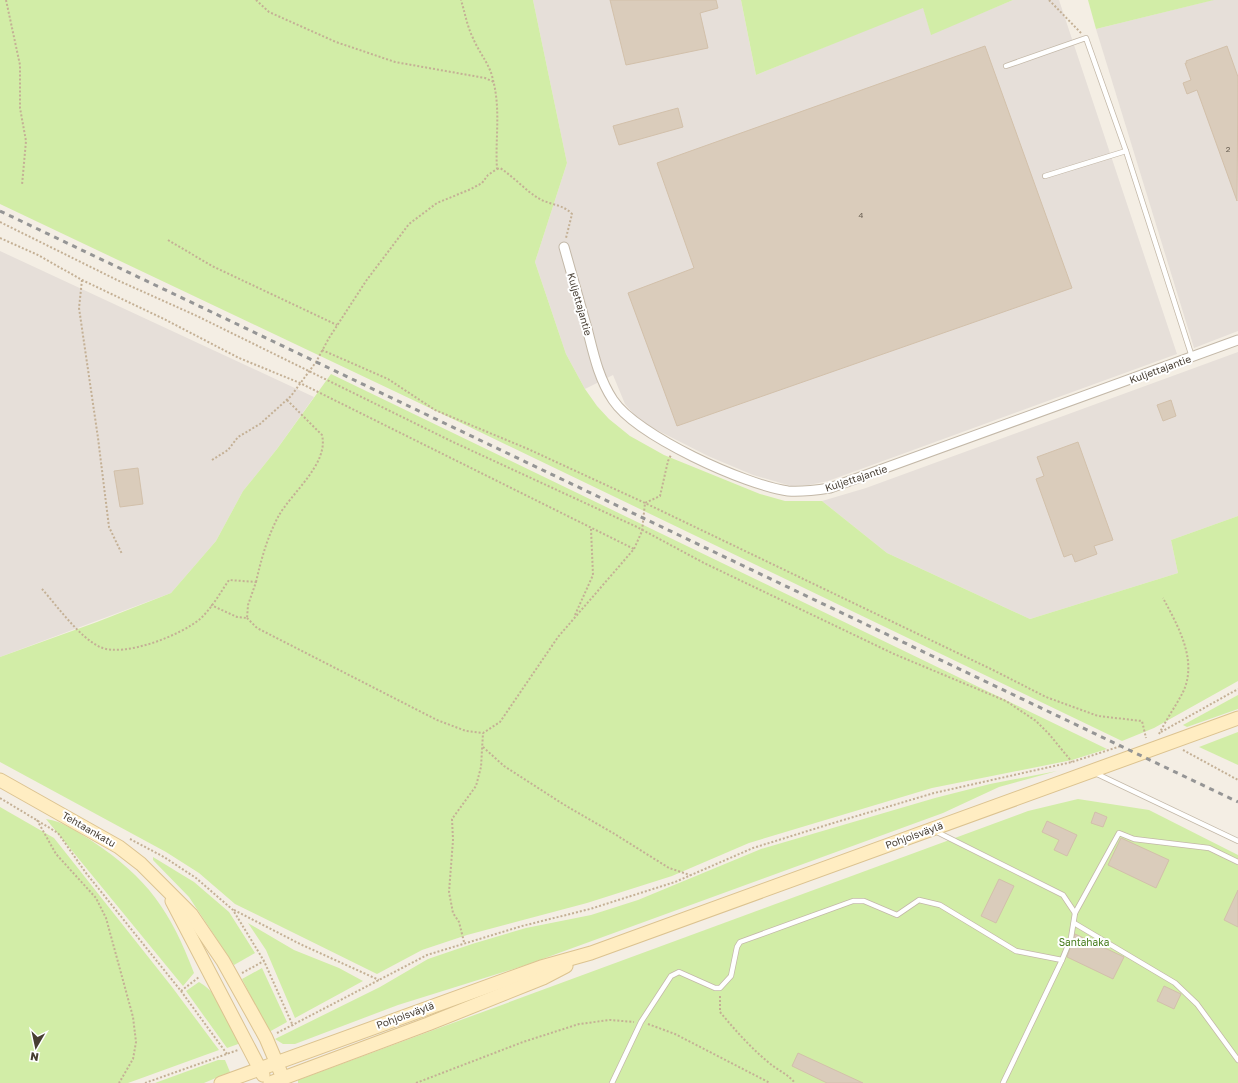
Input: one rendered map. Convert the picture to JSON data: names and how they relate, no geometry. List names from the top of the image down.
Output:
{
  "streets": {
    "main road": ["Tehtaankatu", "Pohjoisväylä"],
    "street": ["Kuljettajantie"]
  },
  "crossings": [
    ["Tehtaankatu", "Pohjoisväylä"]
  ],
  "parks": ["Santahaka"],
  "house_numbers": ["2", "4"],
  "north": "bottom"
}
